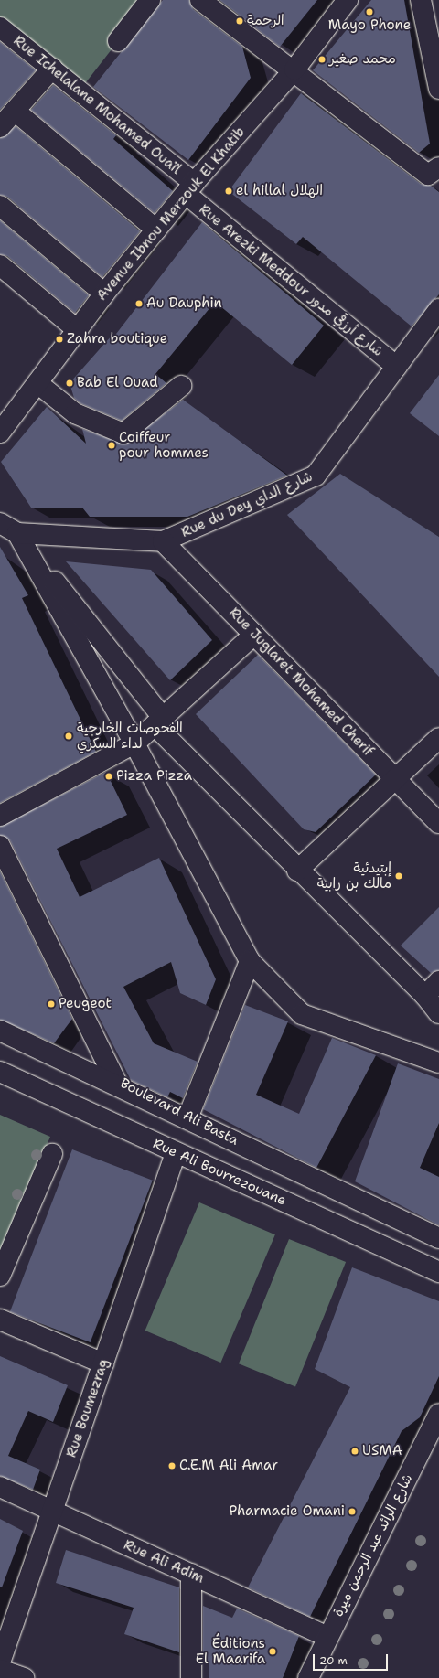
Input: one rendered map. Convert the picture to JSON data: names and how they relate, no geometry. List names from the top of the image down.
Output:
{
  "streets": {
    "street": [
      "Rue Ichelalane Mohamed Ouaïl",
      "Avenue Ibnou Merzouk El Khatib",
      "Rue Arezki Meddour شارع أرزقي مدور",
      "Rue du Dey شارع الداي",
      "Rue Juglaret Mohamed Cherif",
      "Boulevard Ali Basta",
      "Rue Ali Bourrezouane",
      "Rue Boumezrag",
      "شارع الرائد عبد الرحمن ميرة",
      "Rue Ali Adim"
    ]
  },
  "crossings": [
    ["Rue Ichelalane Mohamed Ouaïl", "Avenue Ibnou Merzouk El Khatib"],
    ["Rue Ichelalane Mohamed Ouaïl", "Rue Arezki Meddour شارع أرزقي مدور"],
    ["Avenue Ibnou Merzouk El Khatib", "Rue Arezki Meddour شارع أرزقي مدور"],
    ["Rue Arezki Meddour شارع أرزقي مدور", "Rue du Dey شارع الداي"],
    ["Rue du Dey شارع الداي", "Rue Juglaret Mohamed Cherif"],
    ["Rue Ali Bourrezouane", "Rue Boumezrag"],
    ["Rue Boumezrag", "Rue Ali Adim"],
    ["شارع الرائد عبد الرحمن ميرة", "Rue Ali Adim"]
  ],
  "places": [
    "Mayo Phone",
    "الرحمة",
    "محمد صغير",
    "el hillal الهلال",
    "Au Dauphin",
    "Zahra boutique",
    "Bab El Ouad",
    "Coiffeur pour hommes",
    "الفحوصات الخارجية لداء السكري",
    "Pizza Pizza",
    "إبتيدئية مالك بن رابية",
    "Peugeot",
    "USMA",
    "C.E.M Ali Amar",
    "Pharmacie Omani",
    "Éditions El Maarifa"
  ],
  "scale_bar": "20 m"
}
